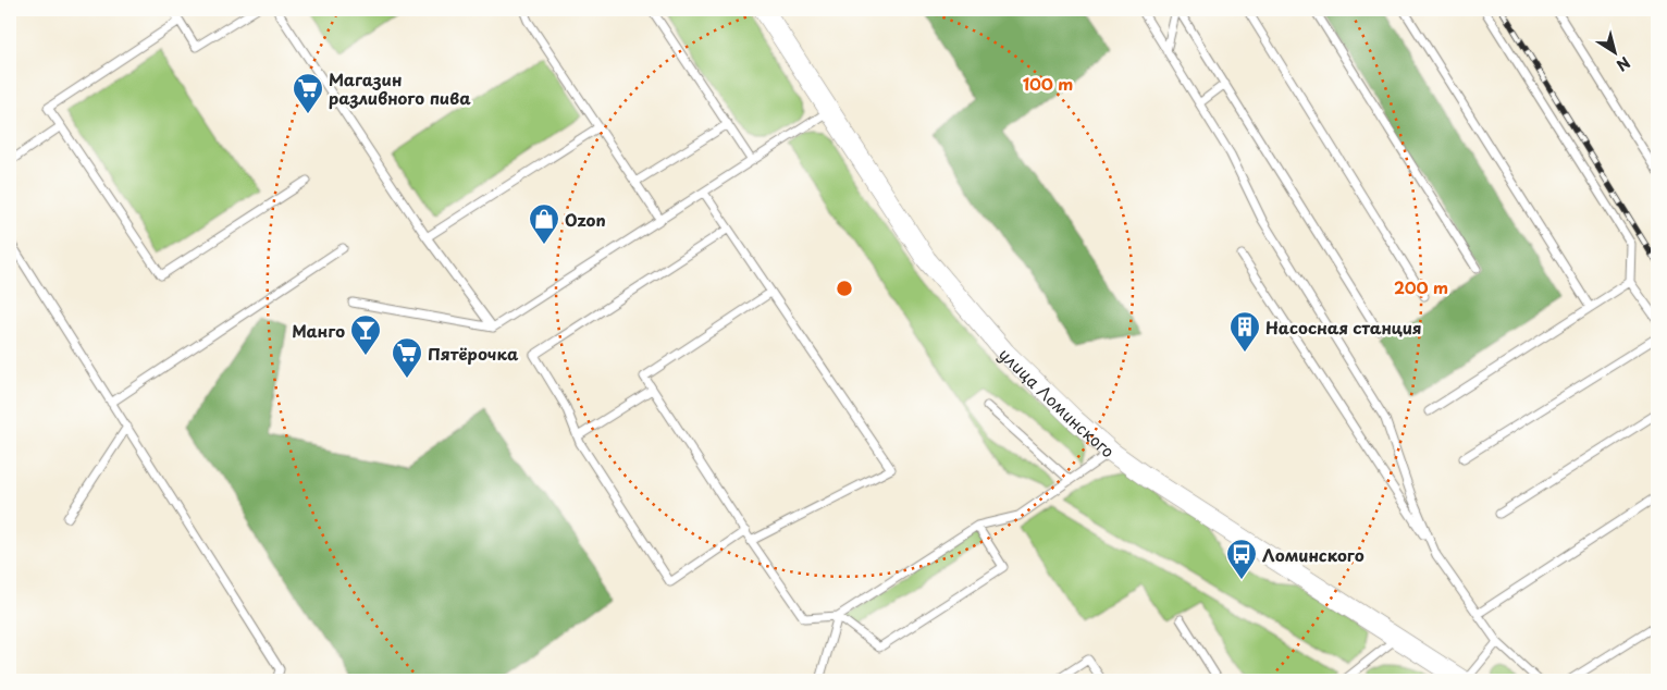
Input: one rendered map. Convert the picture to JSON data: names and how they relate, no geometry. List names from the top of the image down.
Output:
{
  "streets": {
    "street": ["улица Ломинского"]
  },
  "places": {
    "supermarket": ["Магазин разливного пива", "Пятёрочка"],
    "shop": ["Ozon"],
    "building": ["Насосная станция"],
    "bar": ["Манго"],
    "bus stop": ["Ломинского"]
  },
  "north": "bottom right",
  "rings": ["100 m", "200 m"]
}
